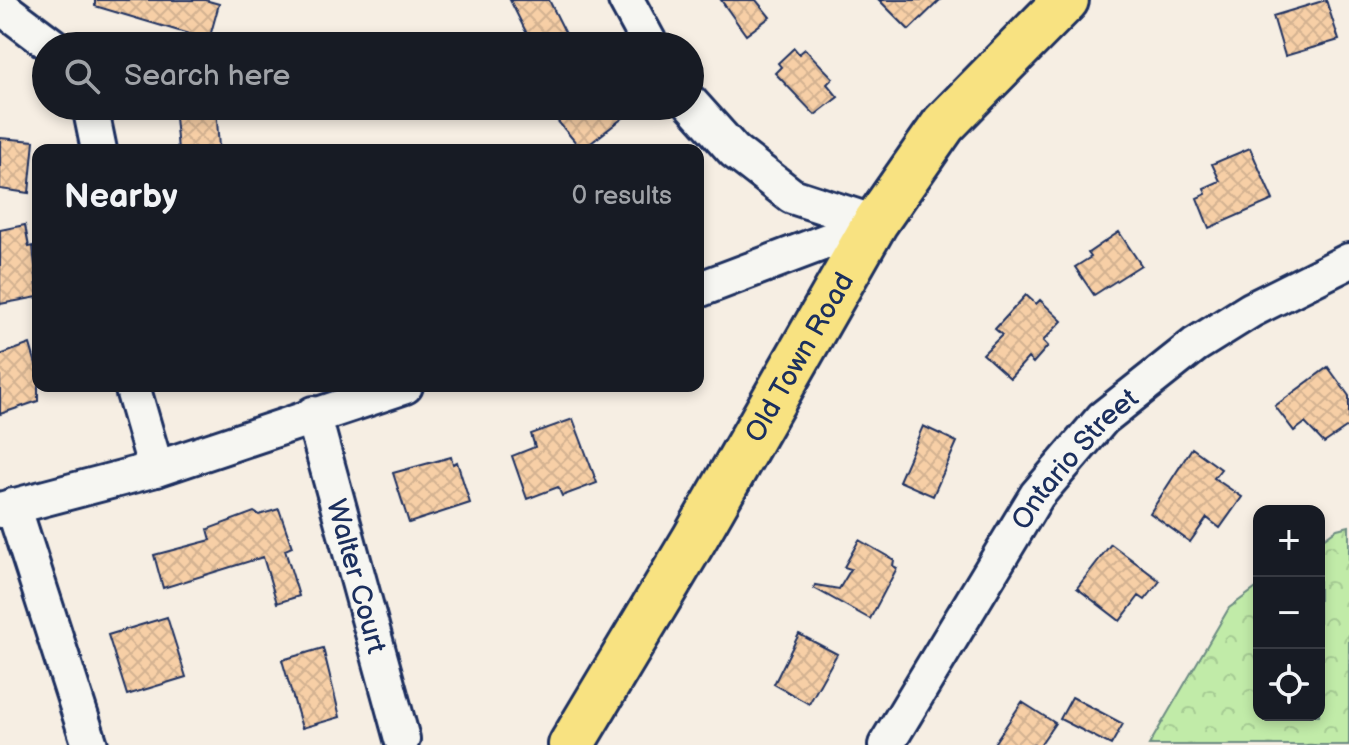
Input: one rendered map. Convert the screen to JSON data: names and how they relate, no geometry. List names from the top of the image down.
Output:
{
  "streets": {
    "main road": ["Old Town Road"],
    "street": ["Ontario Street", "Walter Court"]
  },
  "page": {
    "search": "Search here",
    "heading": ["Nearby", "0 results"],
    "map_buttons": ["+", "−"]
  }
}
